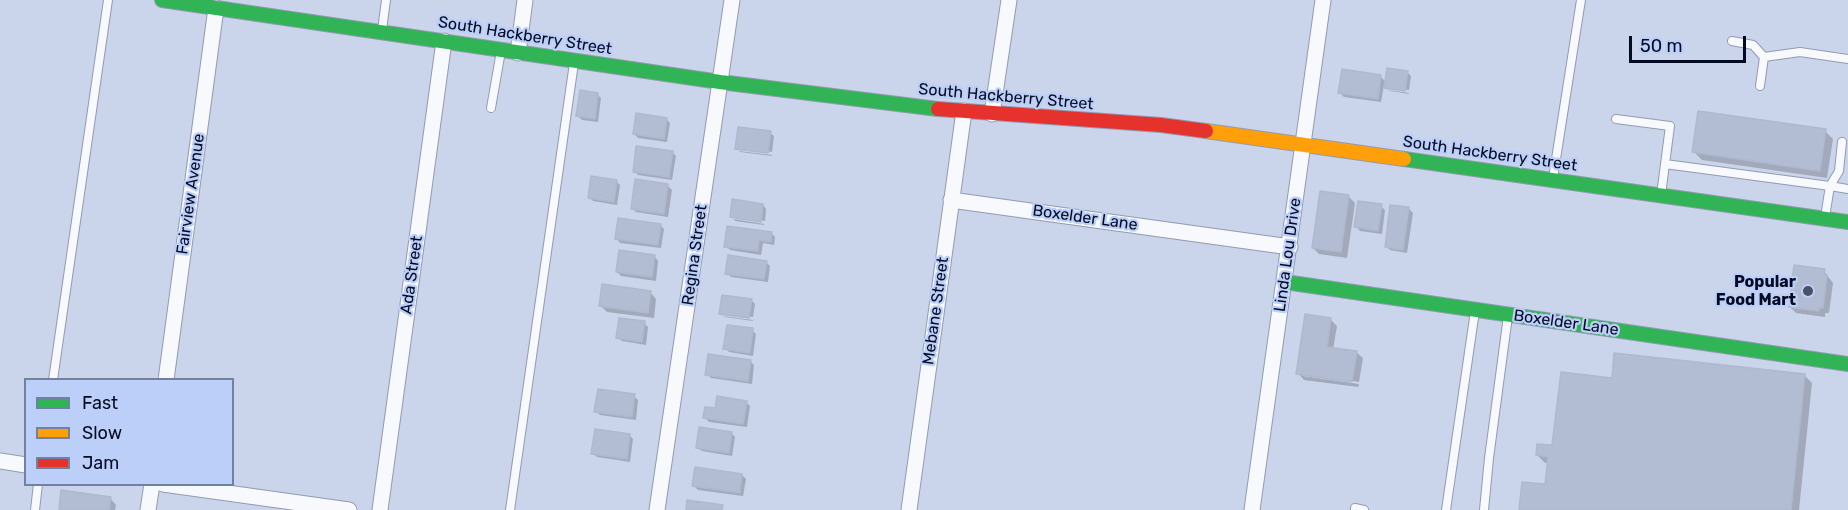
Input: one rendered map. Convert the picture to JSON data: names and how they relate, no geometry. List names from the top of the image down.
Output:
{
  "streets": {
    "main road": ["South Hackberry Street", "Boxelder Lane"],
    "street": [
      "Fairview Avenue",
      "Regina Street",
      "Linda Lou Drive",
      "Ada Street",
      "Mebane Street"
    ]
  },
  "crossings": [
    ["South Hackberry Street", "Fairview Avenue"],
    ["South Hackberry Street", "Regina Street"],
    ["South Hackberry Street", "Linda Lou Drive"],
    ["South Hackberry Street", "Ada Street"],
    ["South Hackberry Street", "Mebane Street"],
    ["Boxelder Lane", "Linda Lou Drive"],
    ["Boxelder Lane", "Mebane Street"]
  ],
  "places": ["Popular Food Mart"],
  "legend": ["Fast", "Slow", "Jam"],
  "scale_bar": "50 m"
}
